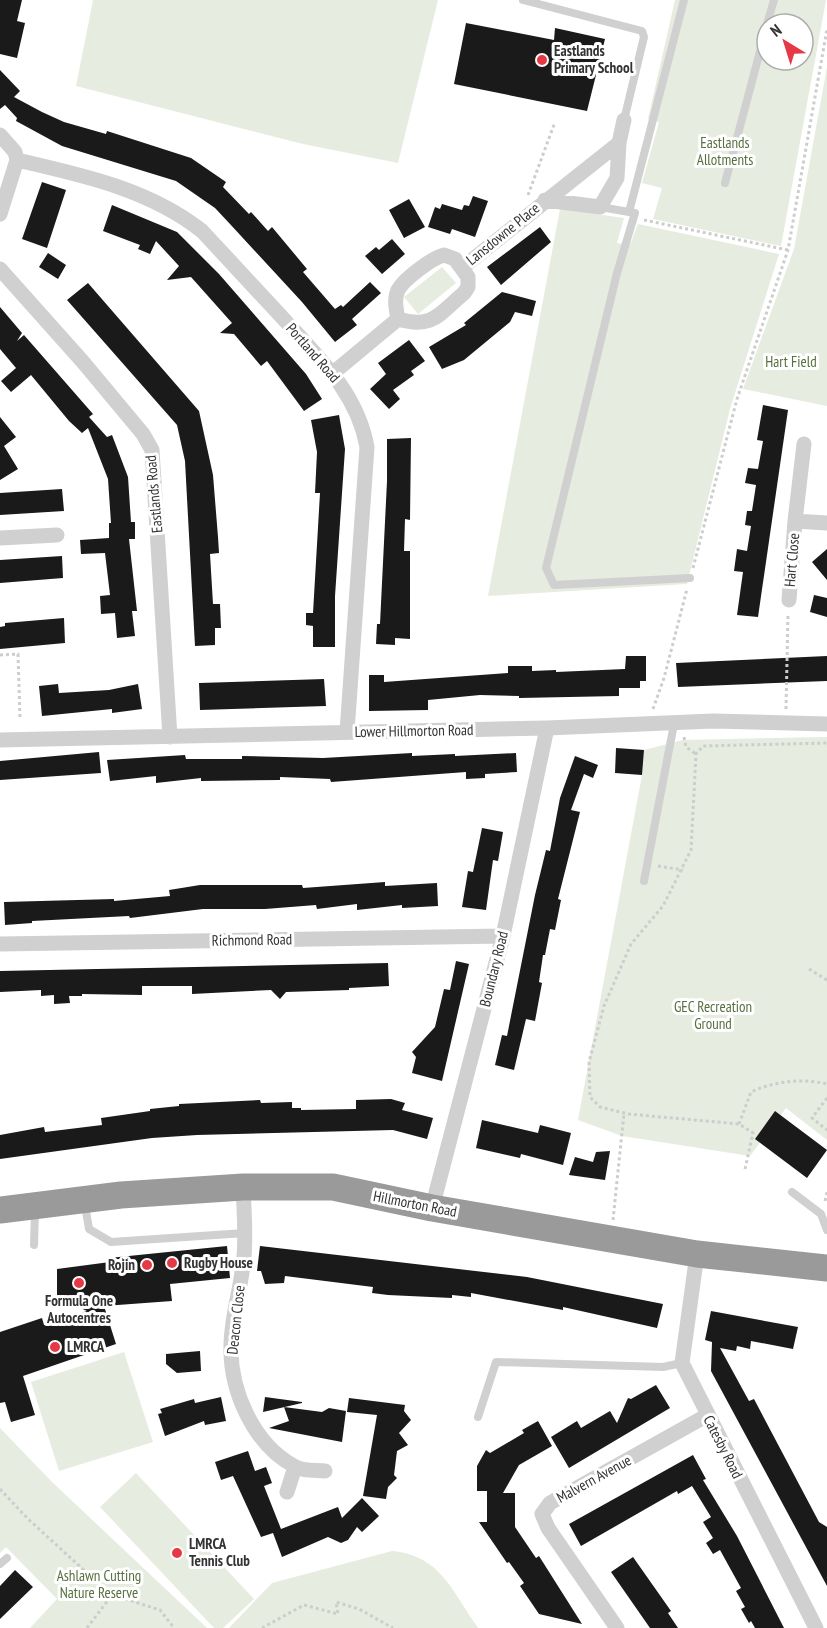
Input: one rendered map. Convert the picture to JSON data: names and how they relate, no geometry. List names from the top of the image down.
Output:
{
  "streets": {
    "highway": ["Hillmorton Road"],
    "street": [
      "Lansdowne Place",
      "Portland Road",
      "Eastlands Road",
      "Hart Close",
      "Lower Hillmorton Road",
      "Richmond Road",
      "Boundary Road",
      "Deacon Close",
      "Catesby Road",
      "Malvern Avenue"
    ]
  },
  "crossings": [
    ["Portland Road", "Lower Hillmorton Road"],
    ["Eastlands Road", "Lower Hillmorton Road"],
    ["Lower Hillmorton Road", "Boundary Road"],
    ["Richmond Road", "Boundary Road"],
    ["Boundary Road", "Hillmorton Road"],
    ["Hillmorton Road", "Deacon Close"],
    ["Catesby Road", "Malvern Avenue"]
  ],
  "parks": [
    "Eastlands Allotments",
    "Hart Field",
    "GEC Recreation Ground",
    "Ashlawn Cutting Nature Reserve"
  ],
  "places": [
    "Eastlands Primary School",
    "Rugby House",
    "Rojin",
    "Formula One Autocentres",
    "LMRCA",
    "LMRCA Tennis Club"
  ],
  "north": "top left"
}
